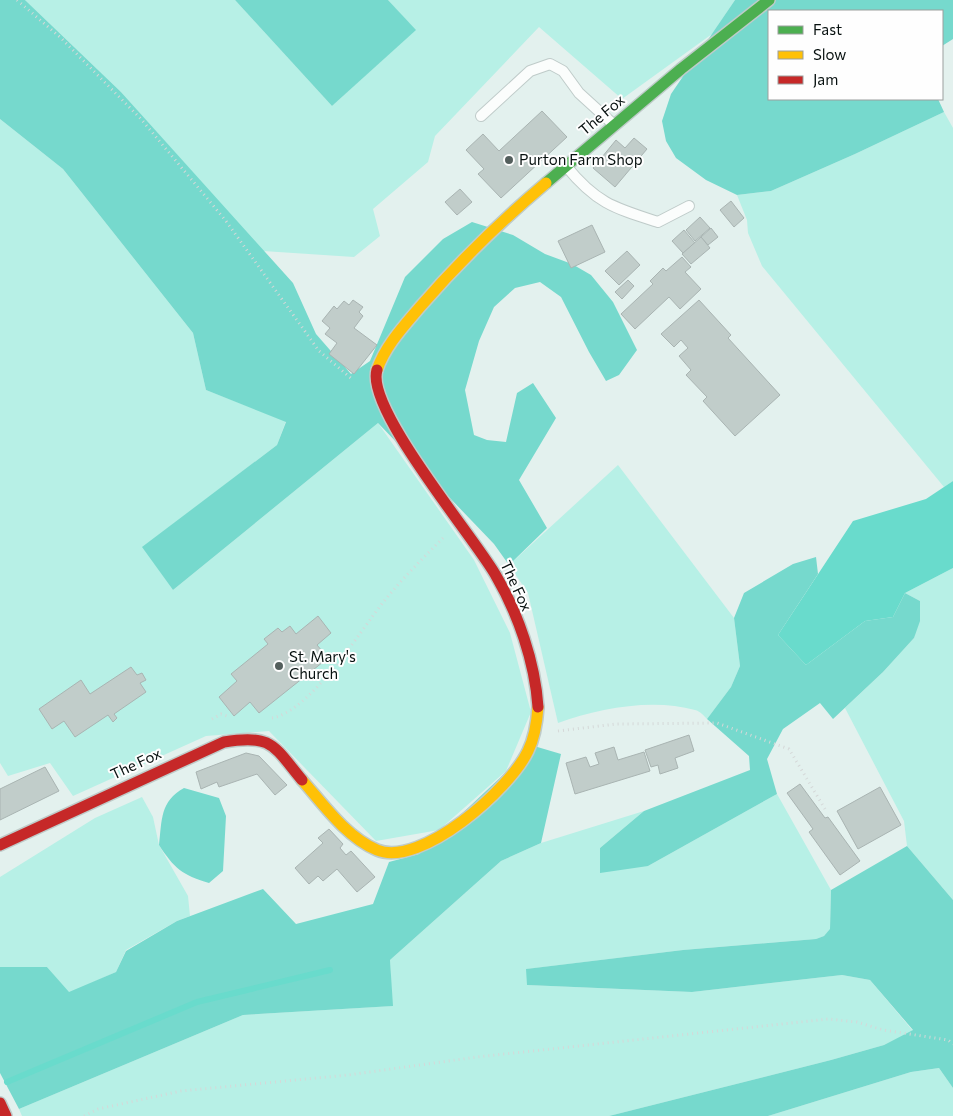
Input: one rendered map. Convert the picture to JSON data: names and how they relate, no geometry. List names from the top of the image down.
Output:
{
  "streets": {
    "street": ["The Fox"]
  },
  "places": ["Purton Farm Shop", "St. Mary's Church"],
  "legend": ["Fast", "Slow", "Jam"]
}
